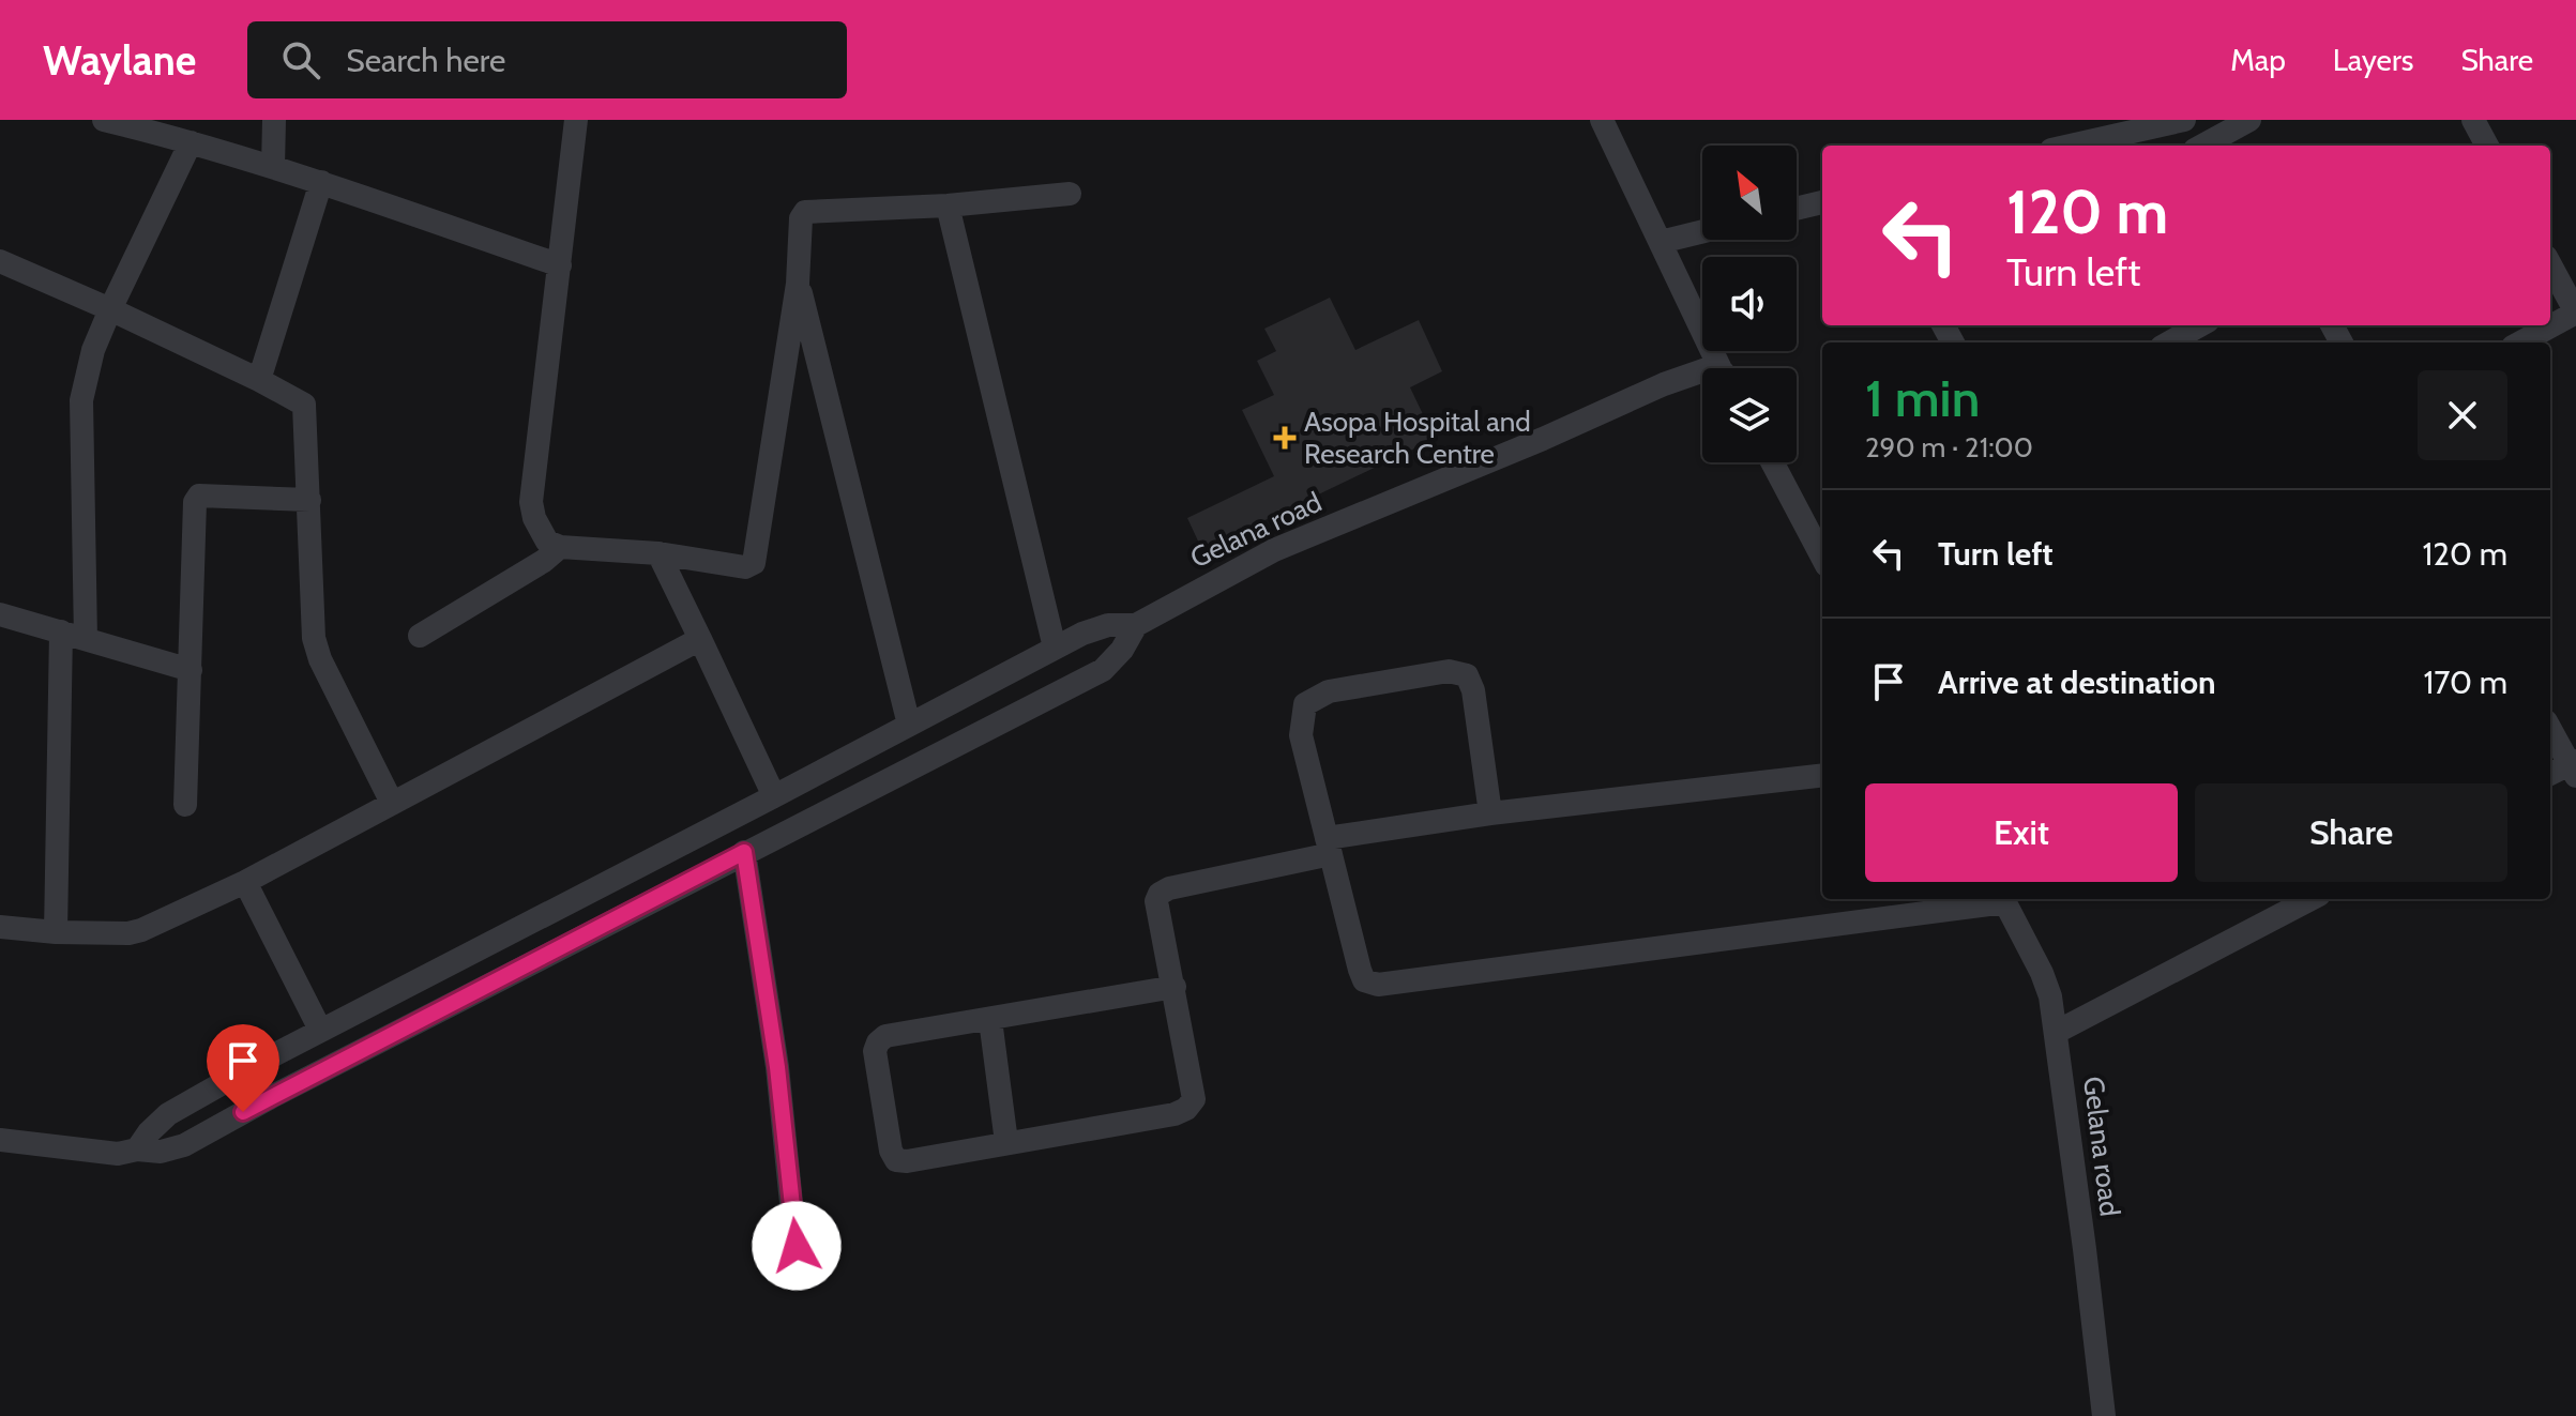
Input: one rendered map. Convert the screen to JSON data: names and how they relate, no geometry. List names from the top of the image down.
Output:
{
  "streets": {
    "street": ["Gelana road"]
  },
  "places": {
    "health": ["Asopa Hospital and Research Centre"]
  },
  "north": "top left",
  "page": {
    "header": "Waylane",
    "search": "Search here",
    "nav": ["Map", "Layers", "Share"],
    "turn": ["120 m", "Turn left"],
    "heading": ["1 min", "290 m · 21:00"],
    "list": [
      {
        "name": "Turn left",
        "value": "120 m"
      },
      {
        "name": "Arrive at destination",
        "value": "170 m"
      }
    ],
    "buttons": ["Exit", "Share"]
  }
}
